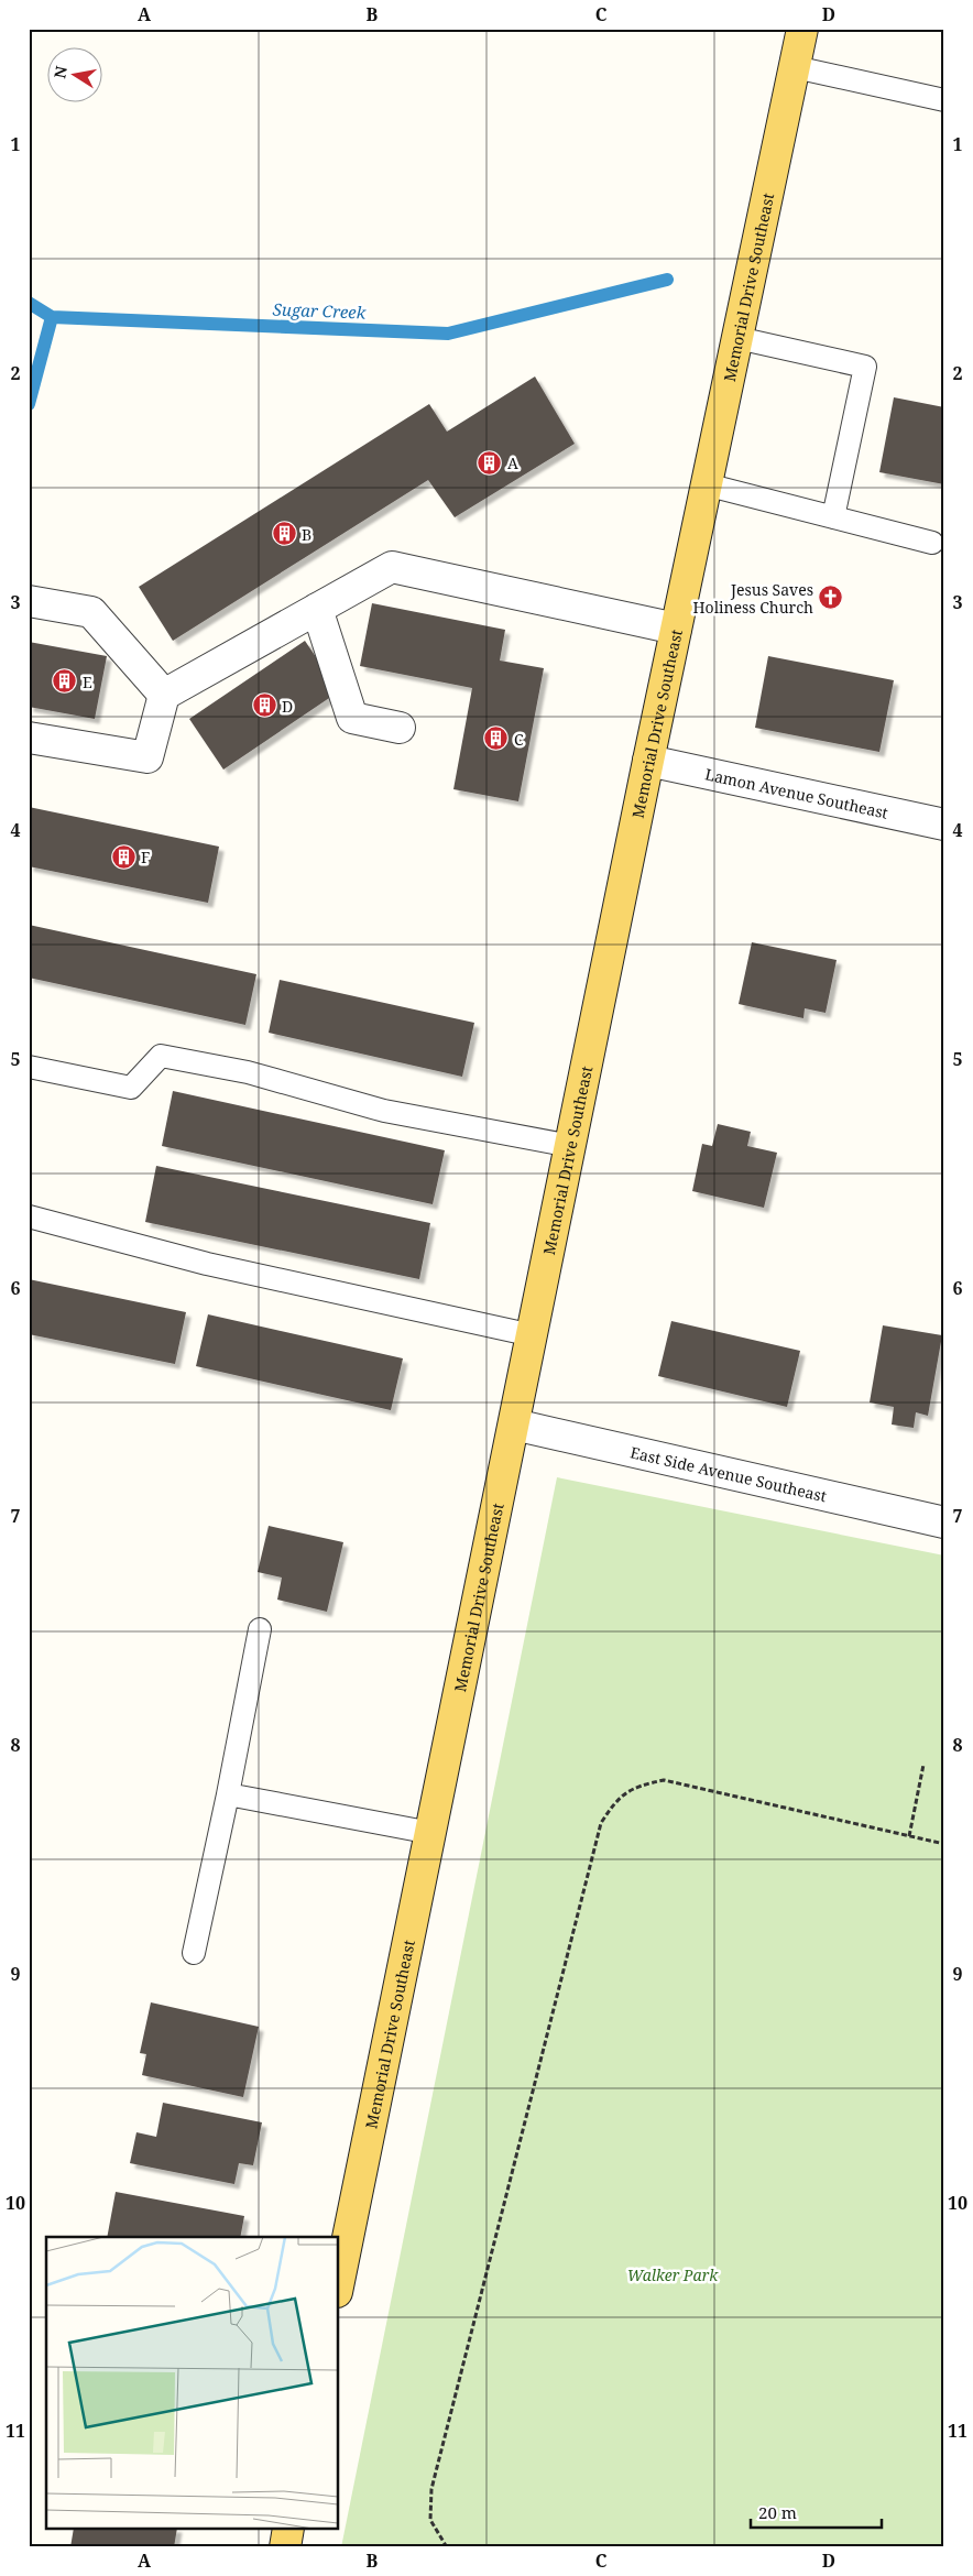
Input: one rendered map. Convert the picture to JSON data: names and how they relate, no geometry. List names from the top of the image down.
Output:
{
  "streets": {
    "main road": ["Memorial Drive Southeast"],
    "street": ["Lamon Avenue Southeast", "East Side Avenue Southeast"]
  },
  "crossings": [
    ["Memorial Drive Southeast", "Lamon Avenue Southeast"],
    ["Memorial Drive Southeast", "East Side Avenue Southeast"]
  ],
  "water": ["Sugar Creek"],
  "parks": ["Walker Park"],
  "places": {
    "building": [
      "A",
      "B",
      "E",
      "D",
      "C",
      "F"
    ],
    "church": ["Jesus Saves Holiness Church"]
  },
  "scale_bar": "20 m",
  "north": "left",
  "grid": {
    "columns": [
      "A",
      "B",
      "C",
      "D"
    ],
    "rows": [
      "1",
      "2",
      "3",
      "4",
      "5",
      "6",
      "7",
      "8",
      "9",
      "10",
      "11"
    ]
  }
}
